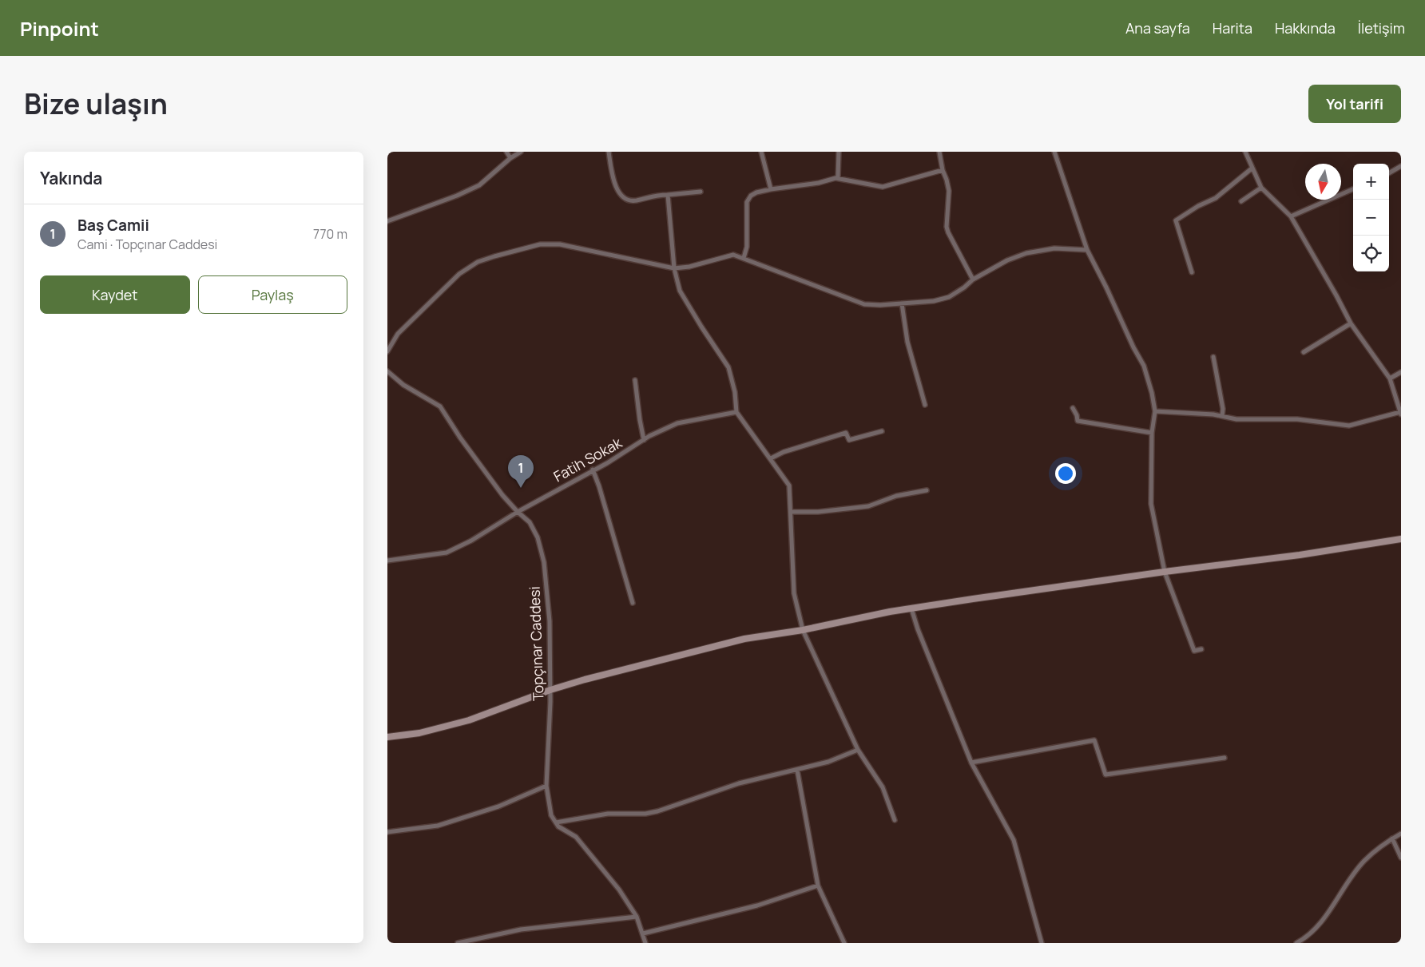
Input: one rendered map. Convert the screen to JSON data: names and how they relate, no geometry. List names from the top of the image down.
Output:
{
  "streets": {
    "street": ["Fatih Sokak", "Topçınar Caddesi"]
  },
  "crossings": [
    ["Fatih Sokak", "Topçınar Caddesi"]
  ],
  "north": "bottom",
  "page": {
    "header": "Pinpoint",
    "nav": [
      "Ana sayfa",
      "Harita",
      "Hakkında",
      "İletişim"
    ],
    "title": "Bize ulaşın",
    "buttons": [
      "Yol tarifi",
      ["Kaydet", "Paylaş"]
    ],
    "heading": "Yakında",
    "map_buttons": ["+", "−"],
    "list": [
      {
        "mark": "1",
        "name": "Baş Camii",
        "note": "Cami · Topçınar Caddesi",
        "value": "770 m"
      }
    ],
    "pins": "1"
  }
}
